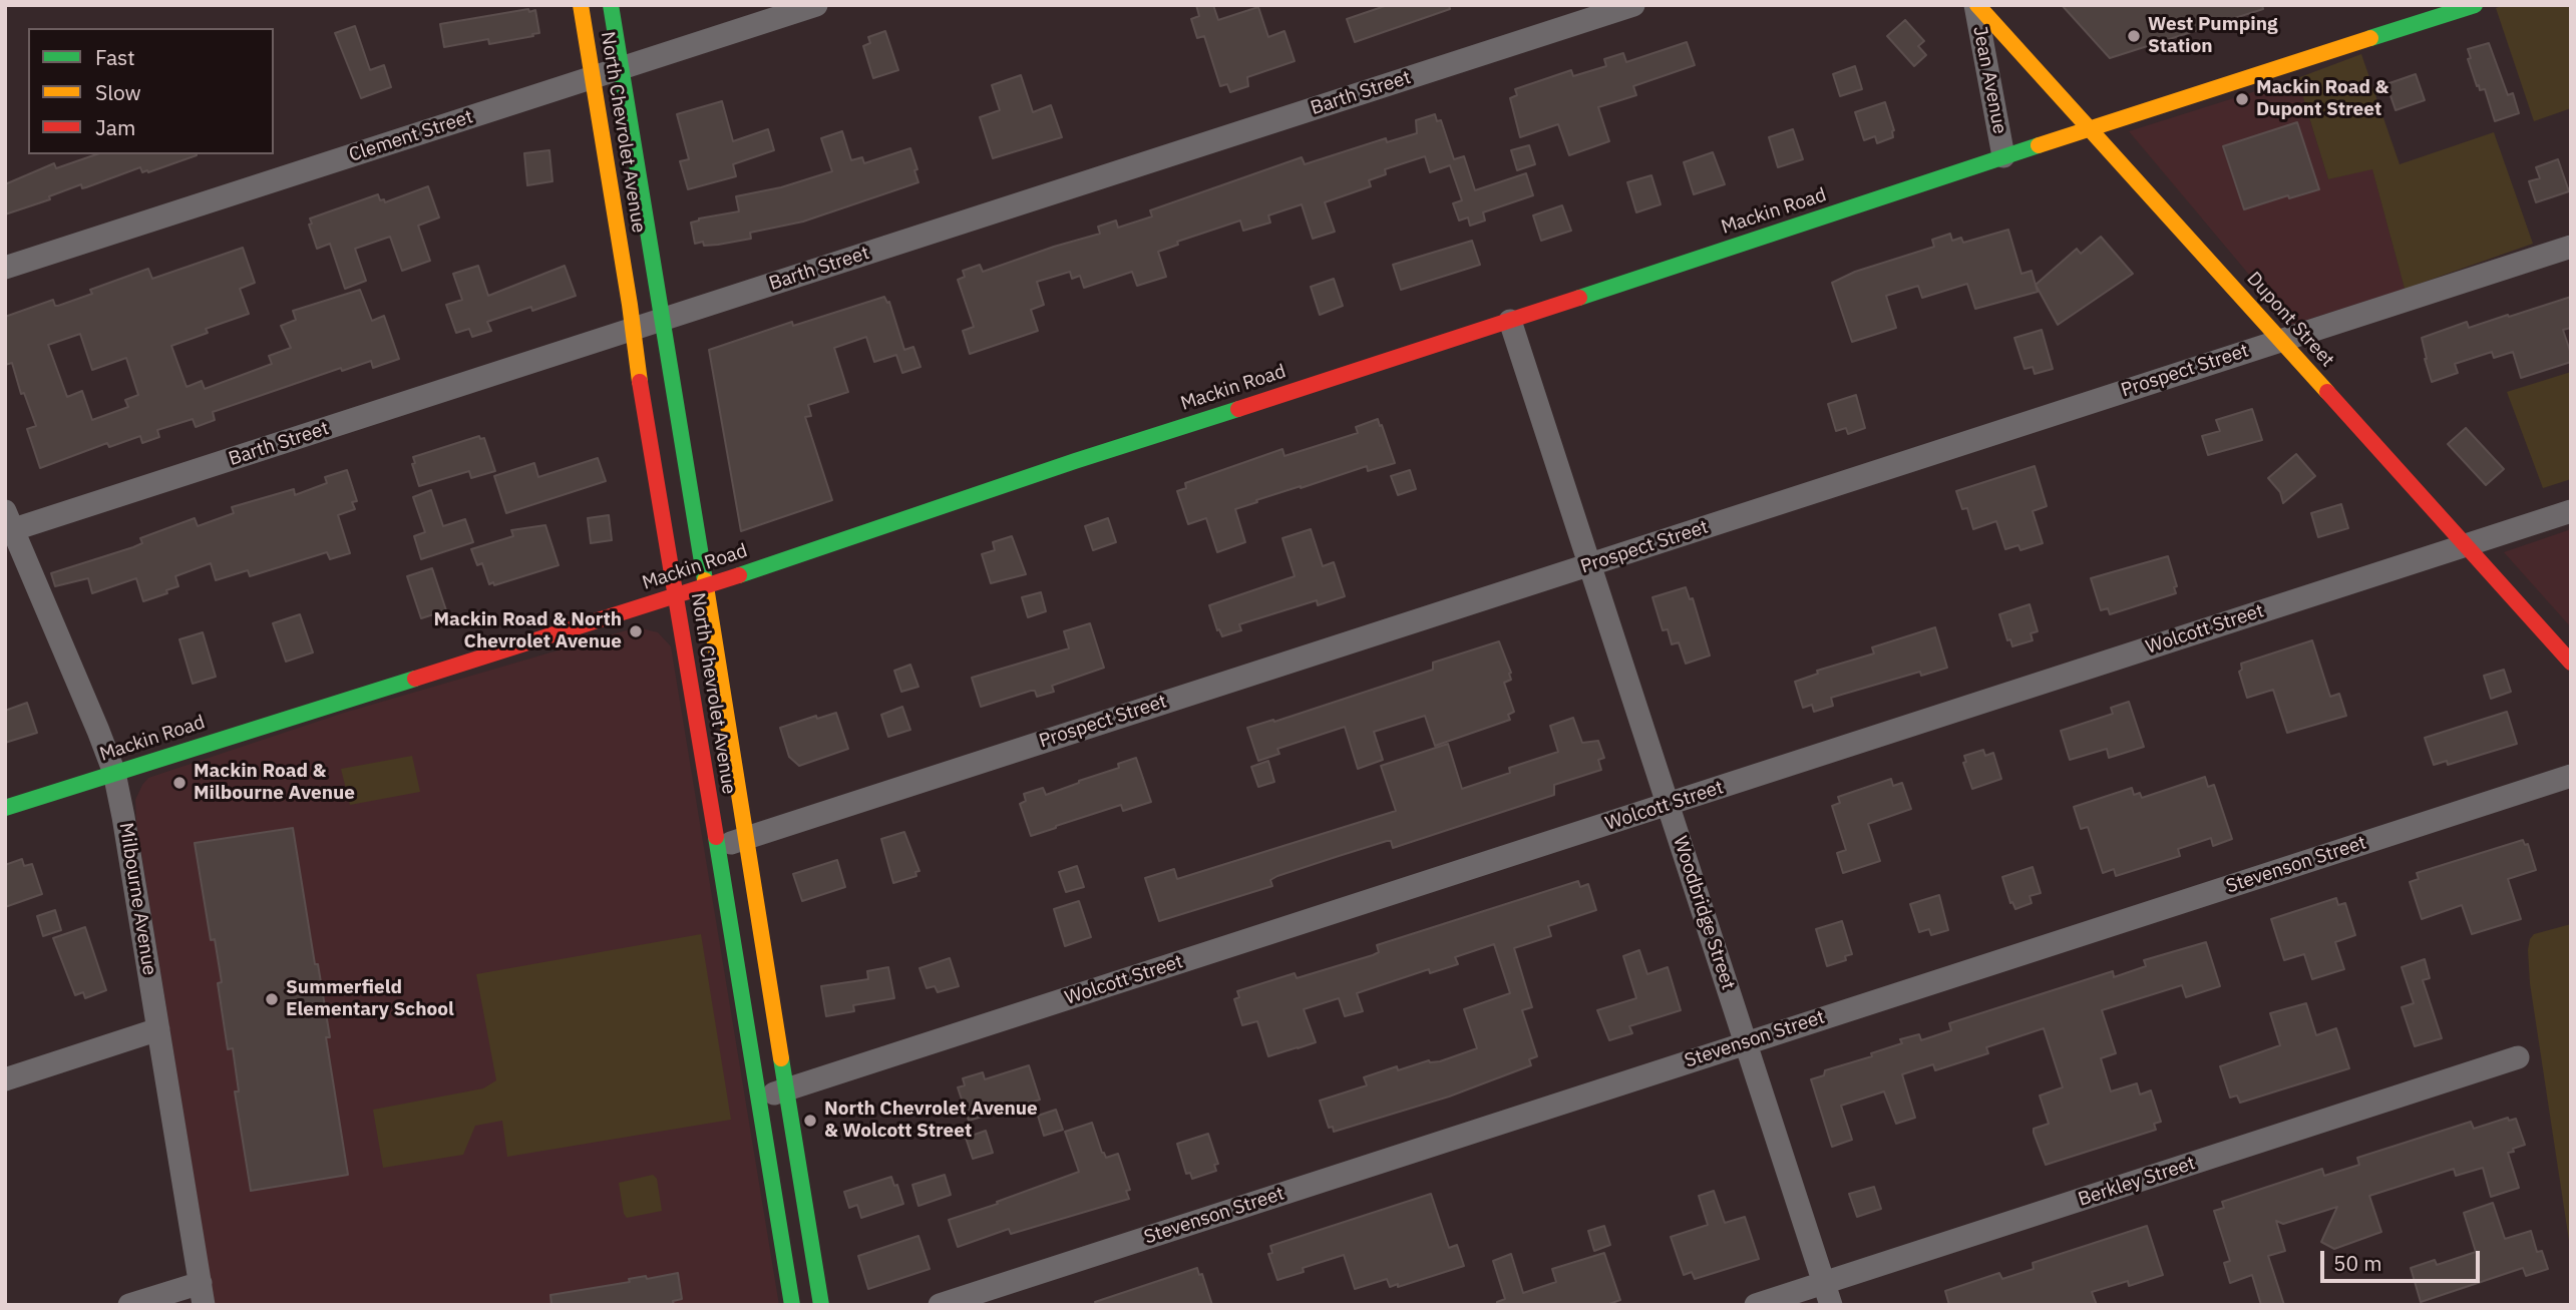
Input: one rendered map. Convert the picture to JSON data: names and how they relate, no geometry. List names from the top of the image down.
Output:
{
  "streets": {
    "street": [
      "Jean Avenue",
      "Barth Street",
      "North Chevrolet Avenue",
      "Clement Street",
      "Mackin Road",
      "Dupont Street",
      "Prospect Street",
      "Wolcott Street",
      "Stevenson Street",
      "Milbourne Avenue",
      "Woodbridge Street",
      "Berkley Street"
    ]
  },
  "crossings": [
    ["Jean Avenue", "Mackin Road"],
    ["Jean Avenue", "Dupont Street"],
    ["Barth Street", "North Chevrolet Avenue"],
    ["Barth Street", "Milbourne Avenue"],
    ["North Chevrolet Avenue", "Clement Street"],
    ["North Chevrolet Avenue", "Mackin Road"],
    ["North Chevrolet Avenue", "Prospect Street"],
    ["North Chevrolet Avenue", "Wolcott Street"],
    ["Mackin Road", "Dupont Street"],
    ["Mackin Road", "Milbourne Avenue"],
    ["Mackin Road", "Woodbridge Street"],
    ["Dupont Street", "Prospect Street"],
    ["Dupont Street", "Wolcott Street"],
    ["Prospect Street", "Woodbridge Street"],
    ["Wolcott Street", "Woodbridge Street"],
    ["Stevenson Street", "Woodbridge Street"],
    ["Woodbridge Street", "Berkley Street"]
  ],
  "places": [
    "West Pumping Station",
    "Mackin Road & Dupont Street",
    "Mackin Road & North Chevrolet Avenue",
    "Mackin Road & Milbourne Avenue",
    "Summerfield Elementary School",
    "North Chevrolet Avenue & Wolcott Street"
  ],
  "legend": ["Fast", "Slow", "Jam"],
  "scale_bar": "50 m"
}
